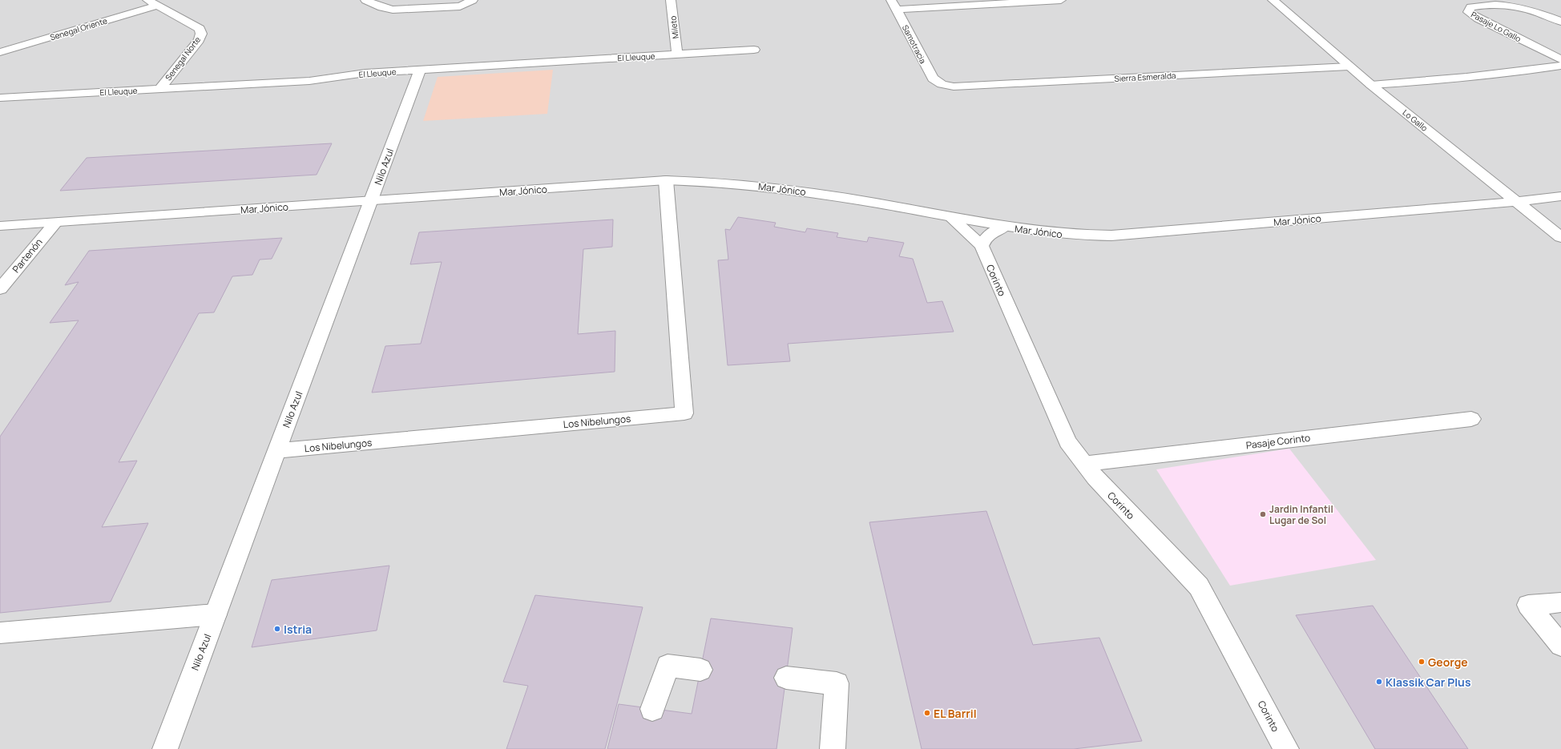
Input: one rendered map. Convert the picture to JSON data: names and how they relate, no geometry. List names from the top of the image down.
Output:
{
  "streets": {
    "street": [
      "Pasaje Lo Gallo",
      "Mileto",
      "Senegal Oriente",
      "Samotracia",
      "El Lleuque",
      "Senegal Norte",
      "Sierra Esmeralda",
      "Lo Gallo",
      "Nilo Azul",
      "Mar Jónico",
      "Partenón",
      "Corinto",
      "Los Nibelungos",
      "Pasaje Corinto"
    ]
  },
  "crossings": [
    ["Mileto", "El Lleuque"],
    ["Senegal Oriente", "Senegal Norte"],
    ["Samotracia", "Sierra Esmeralda"],
    ["El Lleuque", "Senegal Norte"],
    ["El Lleuque", "Nilo Azul"],
    ["Sierra Esmeralda", "Lo Gallo"],
    ["Lo Gallo", "Mar Jónico"],
    ["Nilo Azul", "Mar Jónico"],
    ["Nilo Azul", "Los Nibelungos"],
    ["Mar Jónico", "Partenón"],
    ["Mar Jónico", "Corinto"],
    ["Mar Jónico", "Los Nibelungos"],
    ["Corinto", "Pasaje Corinto"]
  ],
  "places": [
    "Jardin Infantil Lugar de Sol",
    "Istria",
    "George",
    "Klassik Car Plus",
    "EL Barril"
  ]
}
